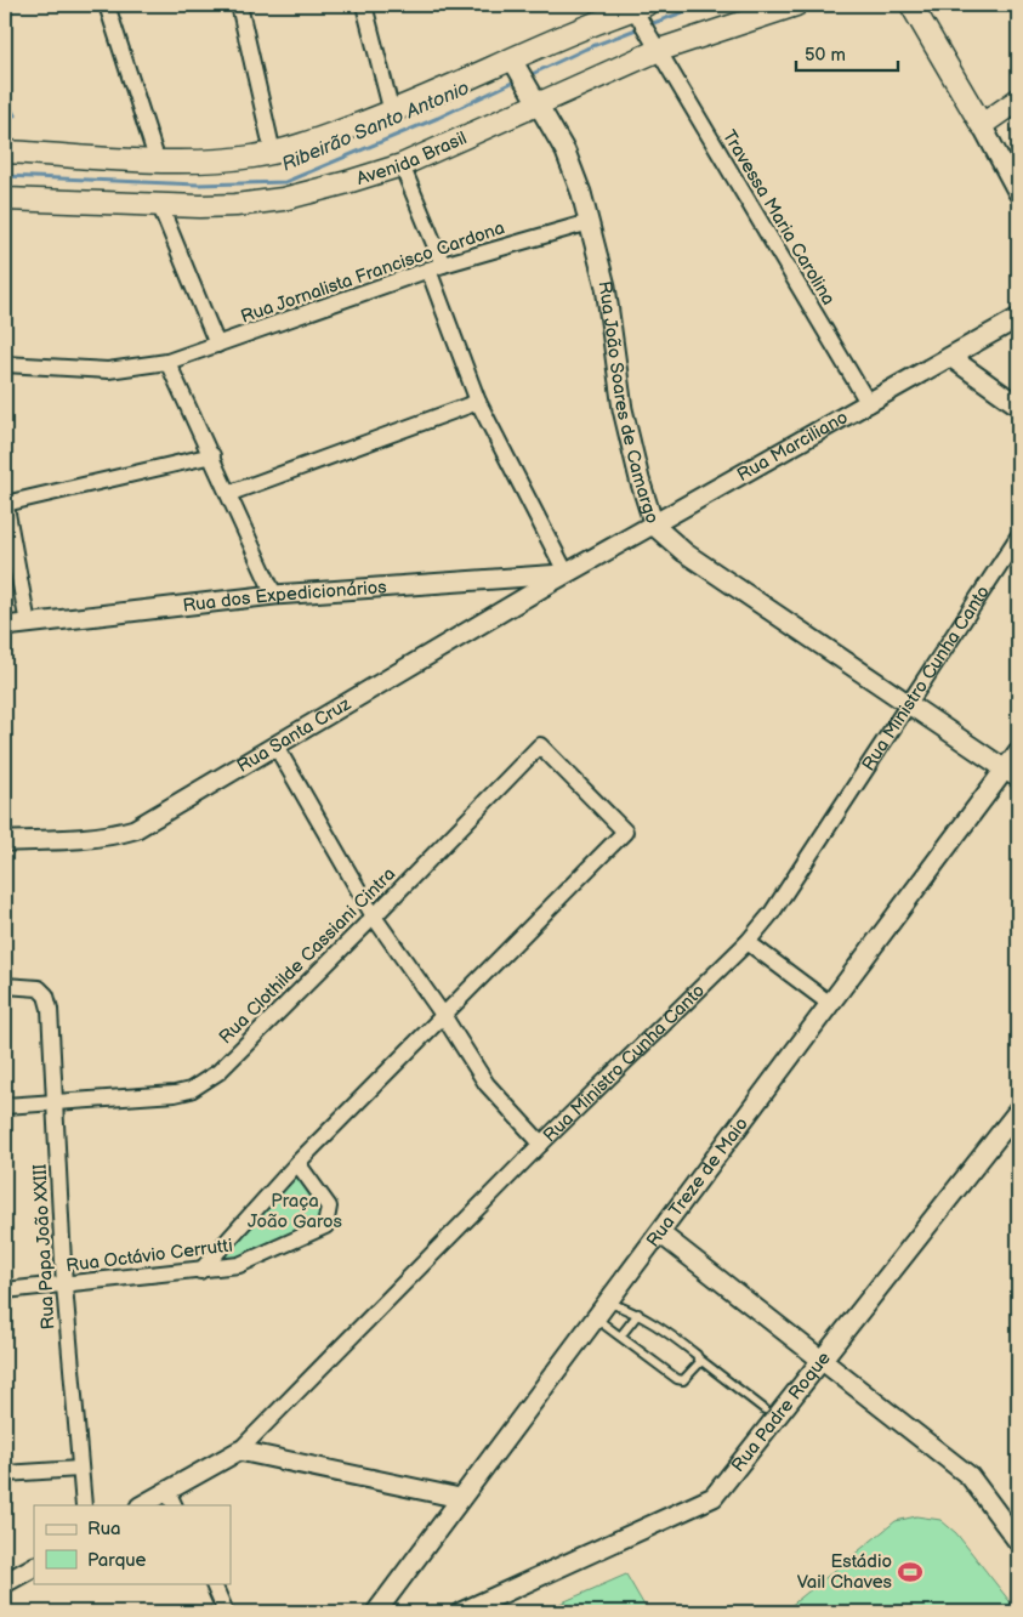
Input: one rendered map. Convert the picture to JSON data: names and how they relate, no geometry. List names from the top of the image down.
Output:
{
  "streets": {
    "main road": ["Avenida Brasil"],
    "street": [
      "Travessa Maria Carolina",
      "Rua Jornalista Francisco Cardona",
      "Rua João Soares de Camargo",
      "Rua Marciliano",
      "Rua dos Expedicionários",
      "Rua Ministro Cunha Canto",
      "Rua Santa Cruz",
      "Rua Clothilde Cassiani Cintra",
      "Rua Treze de Maio",
      "Rua Papa João XXIII",
      "Rua Octávio Cerrutti",
      "Rua Padre Roque"
    ]
  },
  "crossings": [
    ["Avenida Brasil", "Travessa Maria Carolina"],
    ["Avenida Brasil", "Rua João Soares de Camargo"],
    ["Travessa Maria Carolina", "Rua Marciliano"],
    ["Rua Jornalista Francisco Cardona", "Rua João Soares de Camargo"],
    ["Rua João Soares de Camargo", "Rua Marciliano"],
    ["Rua João Soares de Camargo", "Rua Ministro Cunha Canto"],
    ["Rua João Soares de Camargo", "Rua Treze de Maio"],
    ["Rua Marciliano", "Rua dos Expedicionários"],
    ["Rua Marciliano", "Rua Santa Cruz"],
    ["Rua dos Expedicionários", "Rua Santa Cruz"],
    ["Rua Clothilde Cassiani Cintra", "Rua Papa João XXIII"],
    ["Rua Papa João XXIII", "Rua Octávio Cerrutti"]
  ],
  "water": ["Ribeirão Santo Antonio"],
  "parks": ["Praça João Garos"],
  "places": {
    "sports": ["Estádio Vail Chaves"]
  },
  "legend": ["Rua", "Parque"],
  "scale_bar": "50 m"
}
